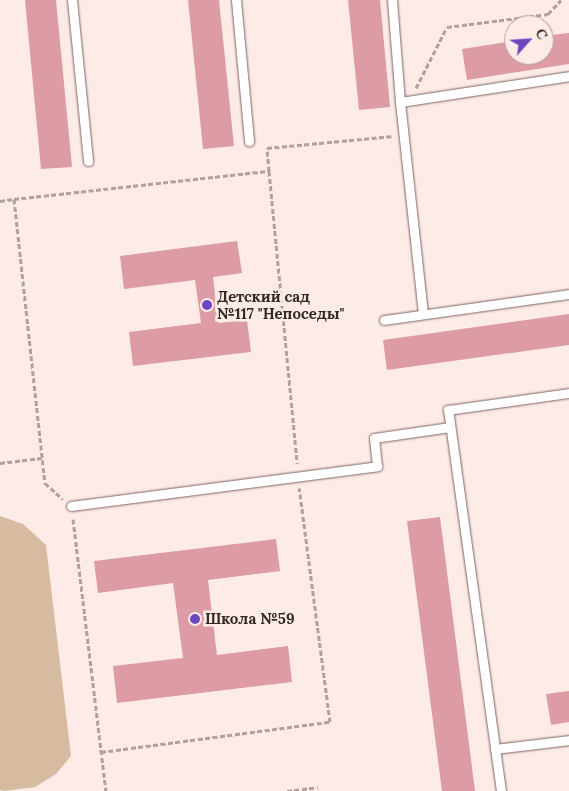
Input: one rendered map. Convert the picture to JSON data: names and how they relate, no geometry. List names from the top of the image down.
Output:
{
  "places": ["Детский сад №117 \"Непоседы\"", "Школа №59"],
  "north": "top right"
}
